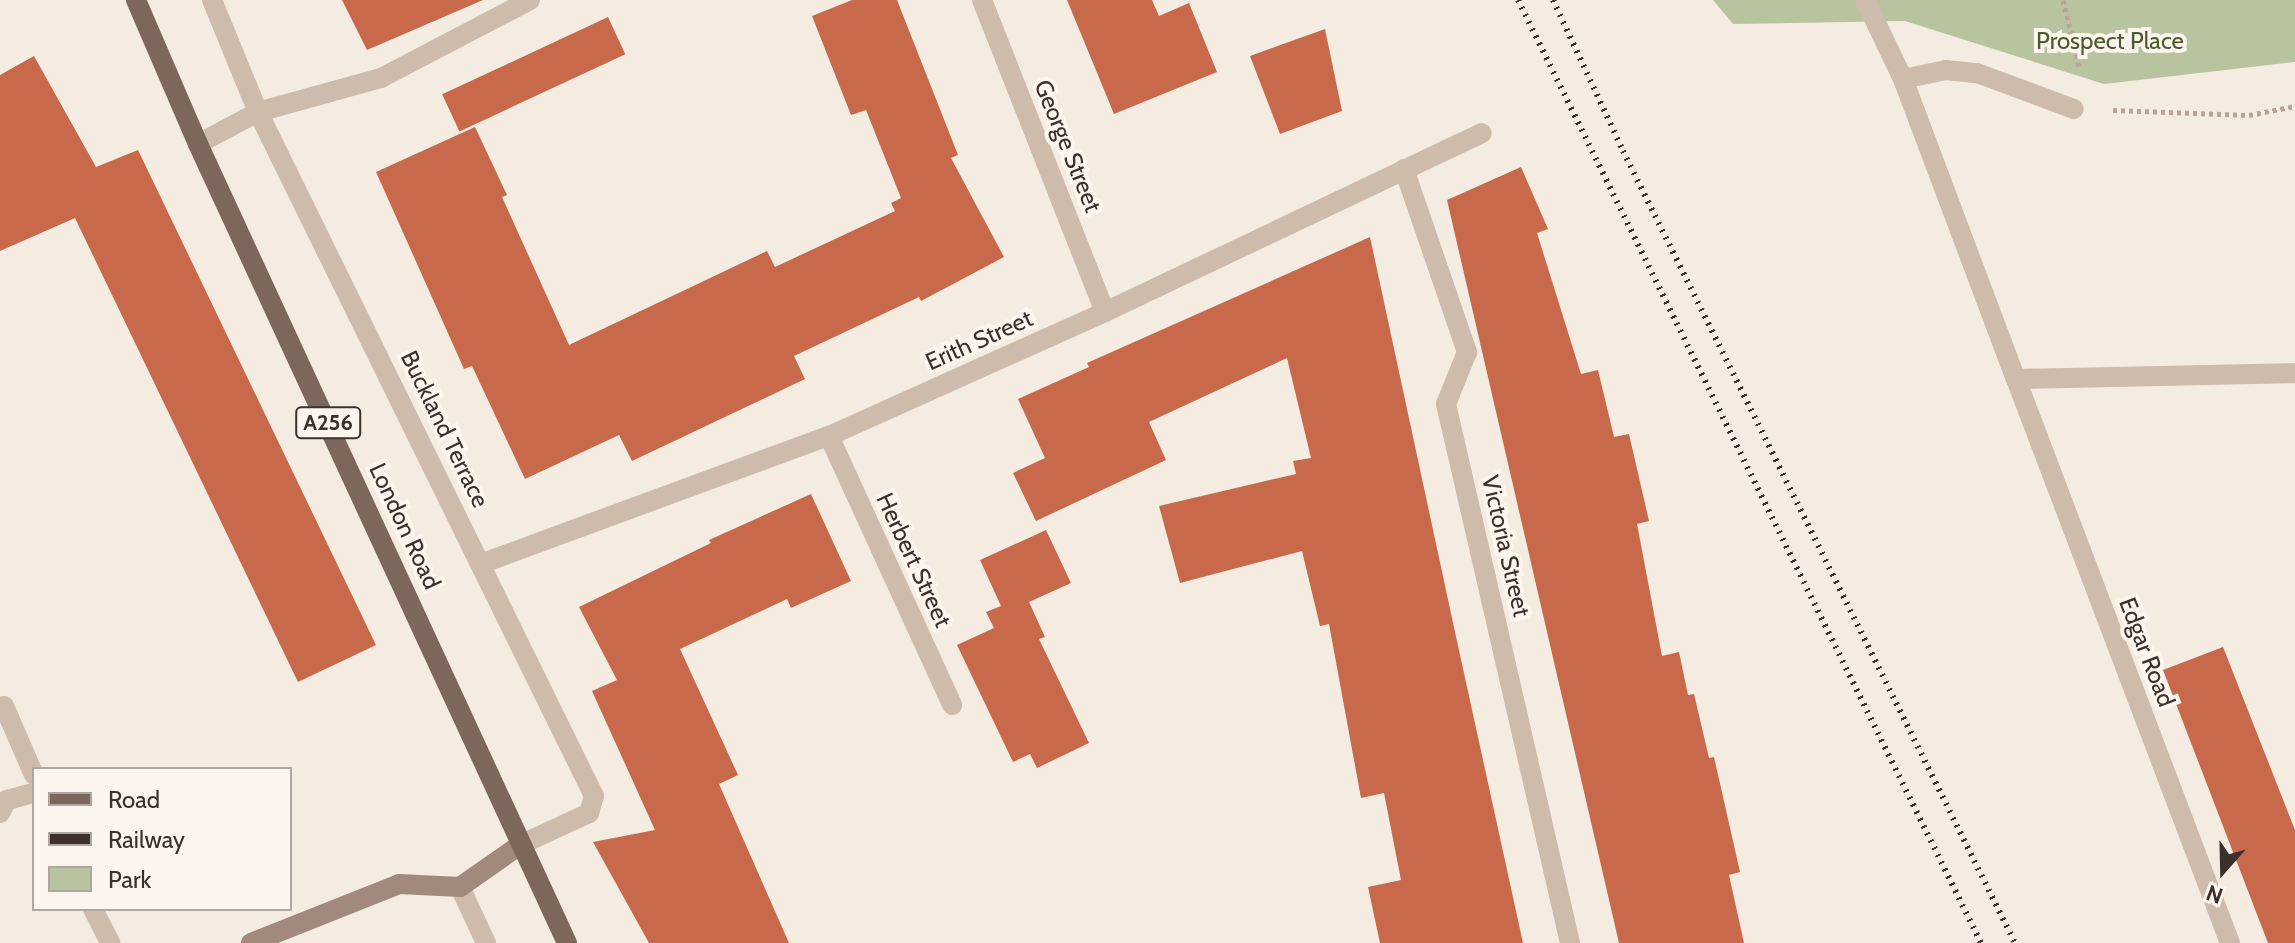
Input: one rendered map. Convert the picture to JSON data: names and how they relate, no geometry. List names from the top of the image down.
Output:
{
  "streets": {
    "main road": ["A256", "London Road"],
    "street": [
      "George Street",
      "Erith Street",
      "Buckland Terrace",
      "Victoria Street",
      "Herbert Street",
      "Edgar Road"
    ]
  },
  "crossings": [
    ["George Street", "Erith Street"],
    ["Erith Street", "Buckland Terrace"],
    ["Erith Street", "Victoria Street"],
    ["Erith Street", "Herbert Street"],
    ["Buckland Terrace", "London Road"]
  ],
  "parks": ["Prospect Place"],
  "legend": ["Road", "Railway", "Park"],
  "north": "bottom"
}
